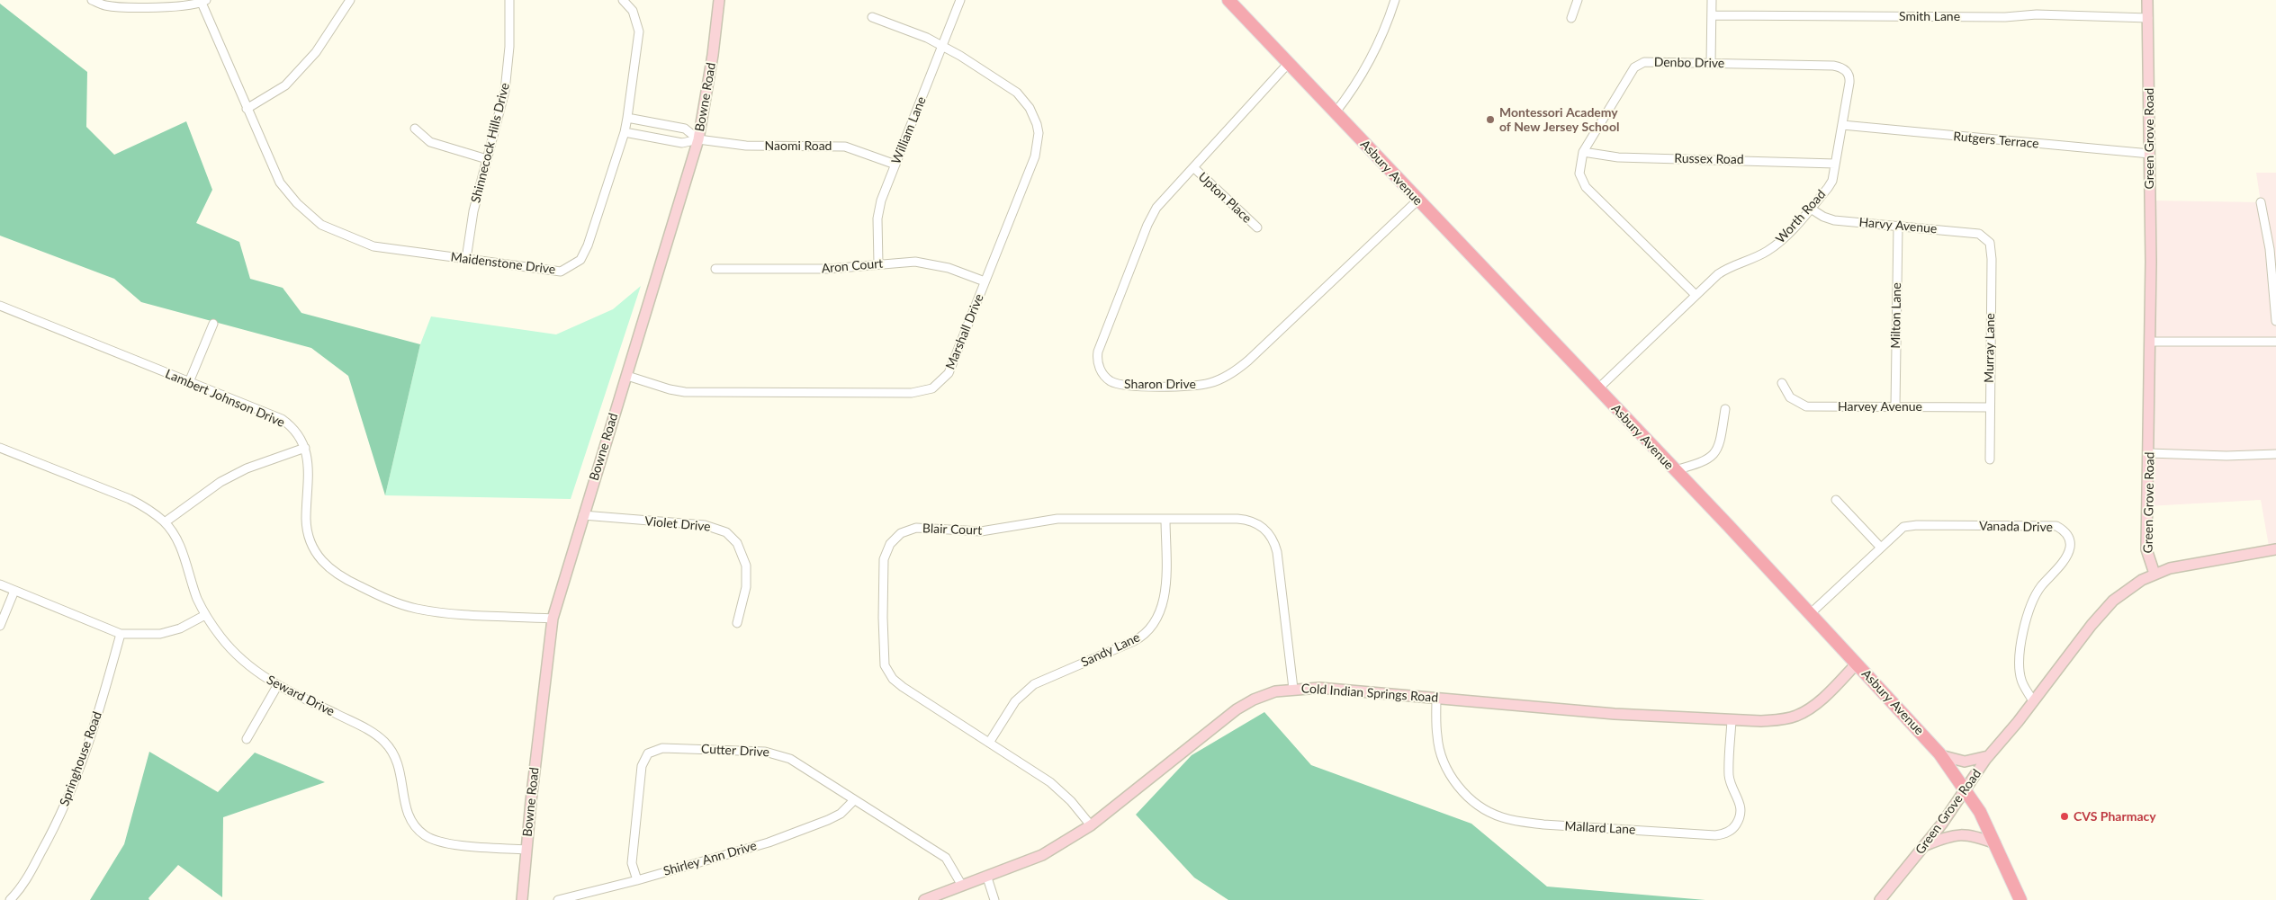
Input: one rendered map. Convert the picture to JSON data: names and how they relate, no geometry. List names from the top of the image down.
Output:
{
  "streets": {
    "main road": ["Asbury Avenue"],
    "street": [
      "Smith Lane",
      "Denbo Drive",
      "Bowne Road",
      "William Lane",
      "Green Grove Road",
      "Rutgers Terrace",
      "Shinnecock Hills Drive",
      "Naomi Road",
      "Russex Road",
      "Upton Place",
      "Worth Road",
      "Harvy Avenue",
      "Maidenstone Drive",
      "Aron Court",
      "Milton Lane",
      "Marshall Drive",
      "Murray Lane",
      "Sharon Drive",
      "Lambert Johnson Drive",
      "Harvey Avenue",
      "Violet Drive",
      "Vanada Drive",
      "Blair Court",
      "Sandy Lane",
      "Cold Indian Springs Road",
      "Seward Drive",
      "Cutter Drive",
      "Springhouse Road",
      "Mallard Lane",
      "Shirley Ann Drive"
    ]
  },
  "crossings": [
    ["Smith Lane", "Green Grove Road"],
    ["Denbo Drive", "Russex Road"],
    ["Denbo Drive", "Worth Road"],
    ["Bowne Road", "Naomi Road"],
    ["Bowne Road", "Marshall Drive"],
    ["Bowne Road", "Lambert Johnson Drive"],
    ["Bowne Road", "Violet Drive"],
    ["Bowne Road", "Seward Drive"],
    ["William Lane", "Naomi Road"],
    ["William Lane", "Aron Court"],
    ["William Lane", "Marshall Drive"],
    ["Green Grove Road", "Rutgers Terrace"],
    ["Green Grove Road", "Asbury Avenue"],
    ["Green Grove Road", "Vanada Drive"],
    ["Rutgers Terrace", "Worth Road"],
    ["Shinnecock Hills Drive", "Maidenstone Drive"],
    ["Russex Road", "Worth Road"],
    ["Asbury Avenue", "Worth Road"],
    ["Asbury Avenue", "Sharon Drive"],
    ["Asbury Avenue", "Vanada Drive"],
    ["Asbury Avenue", "Cold Indian Springs Road"],
    ["Upton Place", "Sharon Drive"],
    ["Worth Road", "Harvy Avenue"],
    ["Harvy Avenue", "Milton Lane"],
    ["Harvy Avenue", "Murray Lane"],
    ["Aron Court", "Marshall Drive"],
    ["Milton Lane", "Harvey Avenue"],
    ["Murray Lane", "Harvey Avenue"],
    ["Blair Court", "Sandy Lane"],
    ["Blair Court", "Cold Indian Springs Road"],
    ["Cold Indian Springs Road", "Cutter Drive"],
    ["Cold Indian Springs Road", "Mallard Lane"],
    ["Cutter Drive", "Shirley Ann Drive"]
  ],
  "places": ["Montessori Academy of New Jersey School", "CVS Pharmacy"]
}
